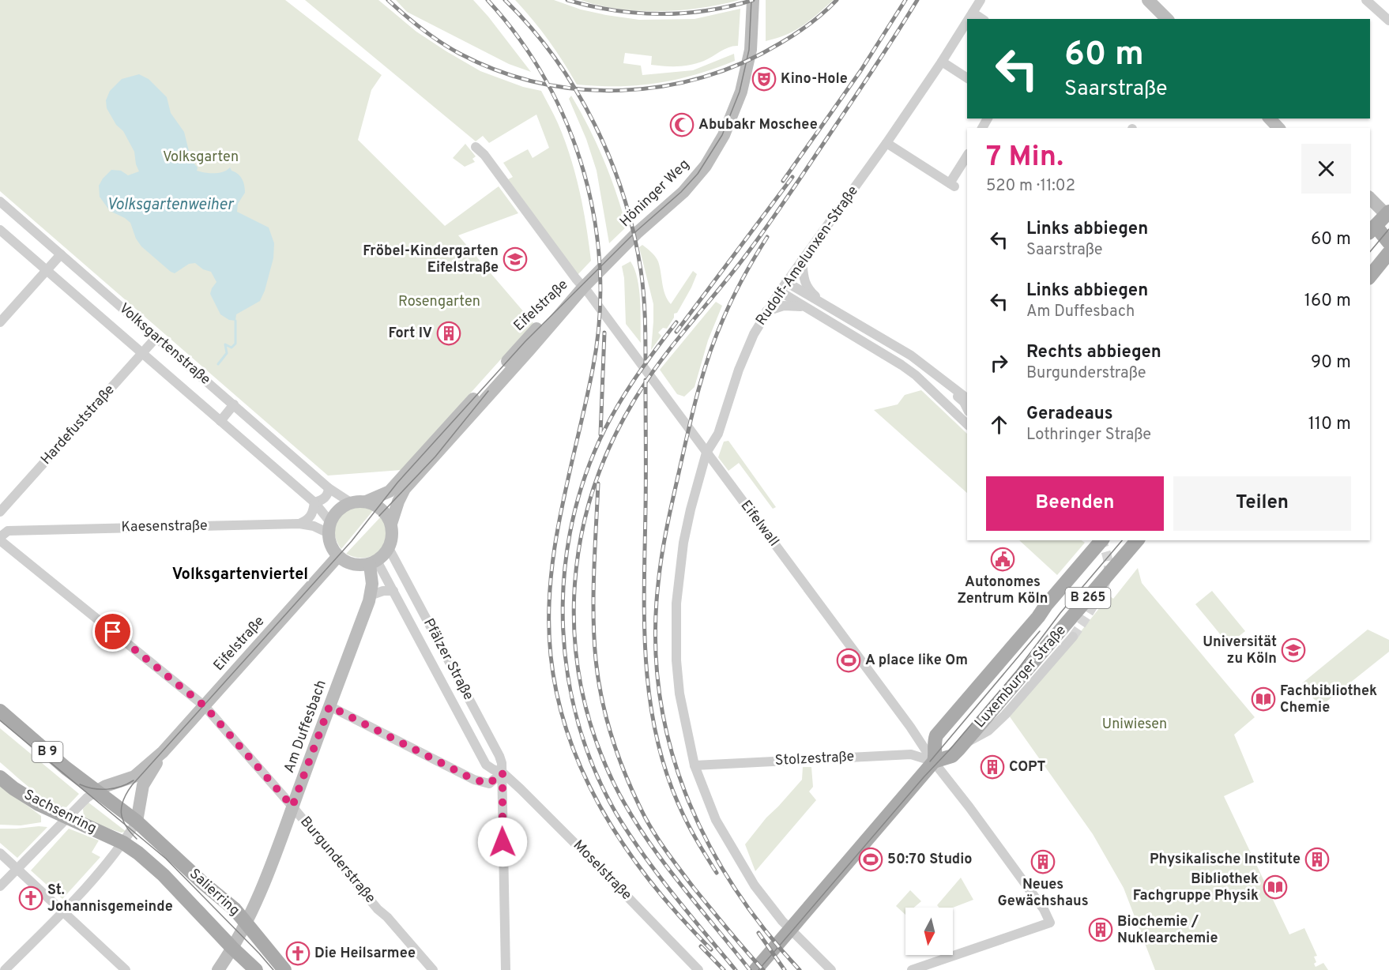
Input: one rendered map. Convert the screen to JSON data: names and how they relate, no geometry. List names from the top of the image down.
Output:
{
  "streets": {
    "main road": [
      "B 265",
      "Luxemburger Straße",
      "B 9",
      "Sachsenring",
      "Salierring"
    ],
    "street": [
      "Höninger Weg",
      "Rudolf-Amelunxen-Straße",
      "Eifelstraße",
      "Volksgartenstraße",
      "Hardefuststraße",
      "Eifelwall",
      "Kaesenstraße",
      "Pfälzer Straße",
      "Am Duffesbach",
      "Stolzestraße",
      "Burgunderstraße",
      "Moselstraße"
    ]
  },
  "crossings": [
    ["Höninger Weg", "Eifelstraße"],
    ["Höninger Weg", "Eifelwall"],
    ["Rudolf-Amelunxen-Straße", "Eifelwall"],
    ["Rudolf-Amelunxen-Straße", "Luxemburger Straße"],
    ["Rudolf-Amelunxen-Straße", "Stolzestraße"],
    ["Eifelstraße", "Volksgartenstraße"],
    ["Eifelstraße", "Eifelwall"],
    ["Eifelstraße", "Kaesenstraße"],
    ["Eifelstraße", "Pfälzer Straße"],
    ["Eifelstraße", "Am Duffesbach"],
    ["Eifelstraße", "B 9"],
    ["Eifelstraße", "Burgunderstraße"],
    ["Eifelstraße", "Salierring"],
    ["Volksgartenstraße", "Hardefuststraße"],
    ["Volksgartenstraße", "Kaesenstraße"],
    ["Volksgartenstraße", "Pfälzer Straße"],
    ["Volksgartenstraße", "Am Duffesbach"],
    ["Eifelwall", "Luxemburger Straße"],
    ["Eifelwall", "Stolzestraße"],
    ["Kaesenstraße", "Pfälzer Straße"],
    ["Kaesenstraße", "Am Duffesbach"],
    ["Kaesenstraße", "Burgunderstraße"],
    ["Pfälzer Straße", "Am Duffesbach"],
    ["Pfälzer Straße", "Moselstraße"],
    ["Luxemburger Straße", "Stolzestraße"],
    ["Am Duffesbach", "Burgunderstraße"],
    ["Am Duffesbach", "Salierring"],
    ["B 9", "Salierring"],
    ["Sachsenring", "Salierring"]
  ],
  "districts": ["Volksgartenviertel"],
  "water": ["Volksgartenweiher"],
  "parks": ["Volksgarten", "Rosengarten", "Uniwiesen"],
  "places": {
    "theatre": ["Kino-Hole"],
    "mosque": ["Abubakr Moschee"],
    "school or university": ["Fröbel-Kindergarten Eifelstraße", "Universität zu Köln"],
    "building": [
      "Fort IV",
      "COPT",
      "Physikalische Institute",
      "Neues Gewächshaus",
      "Biochemie / Nuklearchemie"
    ],
    "public building": ["Autonomes Zentrum Köln"],
    "sports": ["A place like Om", "50:70 Studio"],
    "library": ["Fachbibliothek Chemie", "Bibliothek Fachgruppe Physik"],
    "church": ["St. Johannisgemeinde", "Die Heilsarmee"]
  },
  "north": "bottom",
  "page": {
    "turn": ["60 m", "Saarstraße"],
    "heading": ["7 Min.", "520 m · 11:02"],
    "list": [
      {
        "name": "Links abbiegen",
        "note": "Saarstraße",
        "value": "60 m"
      },
      {
        "name": "Links abbiegen",
        "note": "Am Duffesbach",
        "value": "160 m"
      },
      {
        "name": "Rechts abbiegen",
        "note": "Burgunderstraße",
        "value": "90 m"
      },
      {
        "name": "Geradeaus",
        "note": "Lothringer Straße",
        "value": "110 m"
      }
    ],
    "buttons": ["Beenden", "Teilen"]
  }
}
